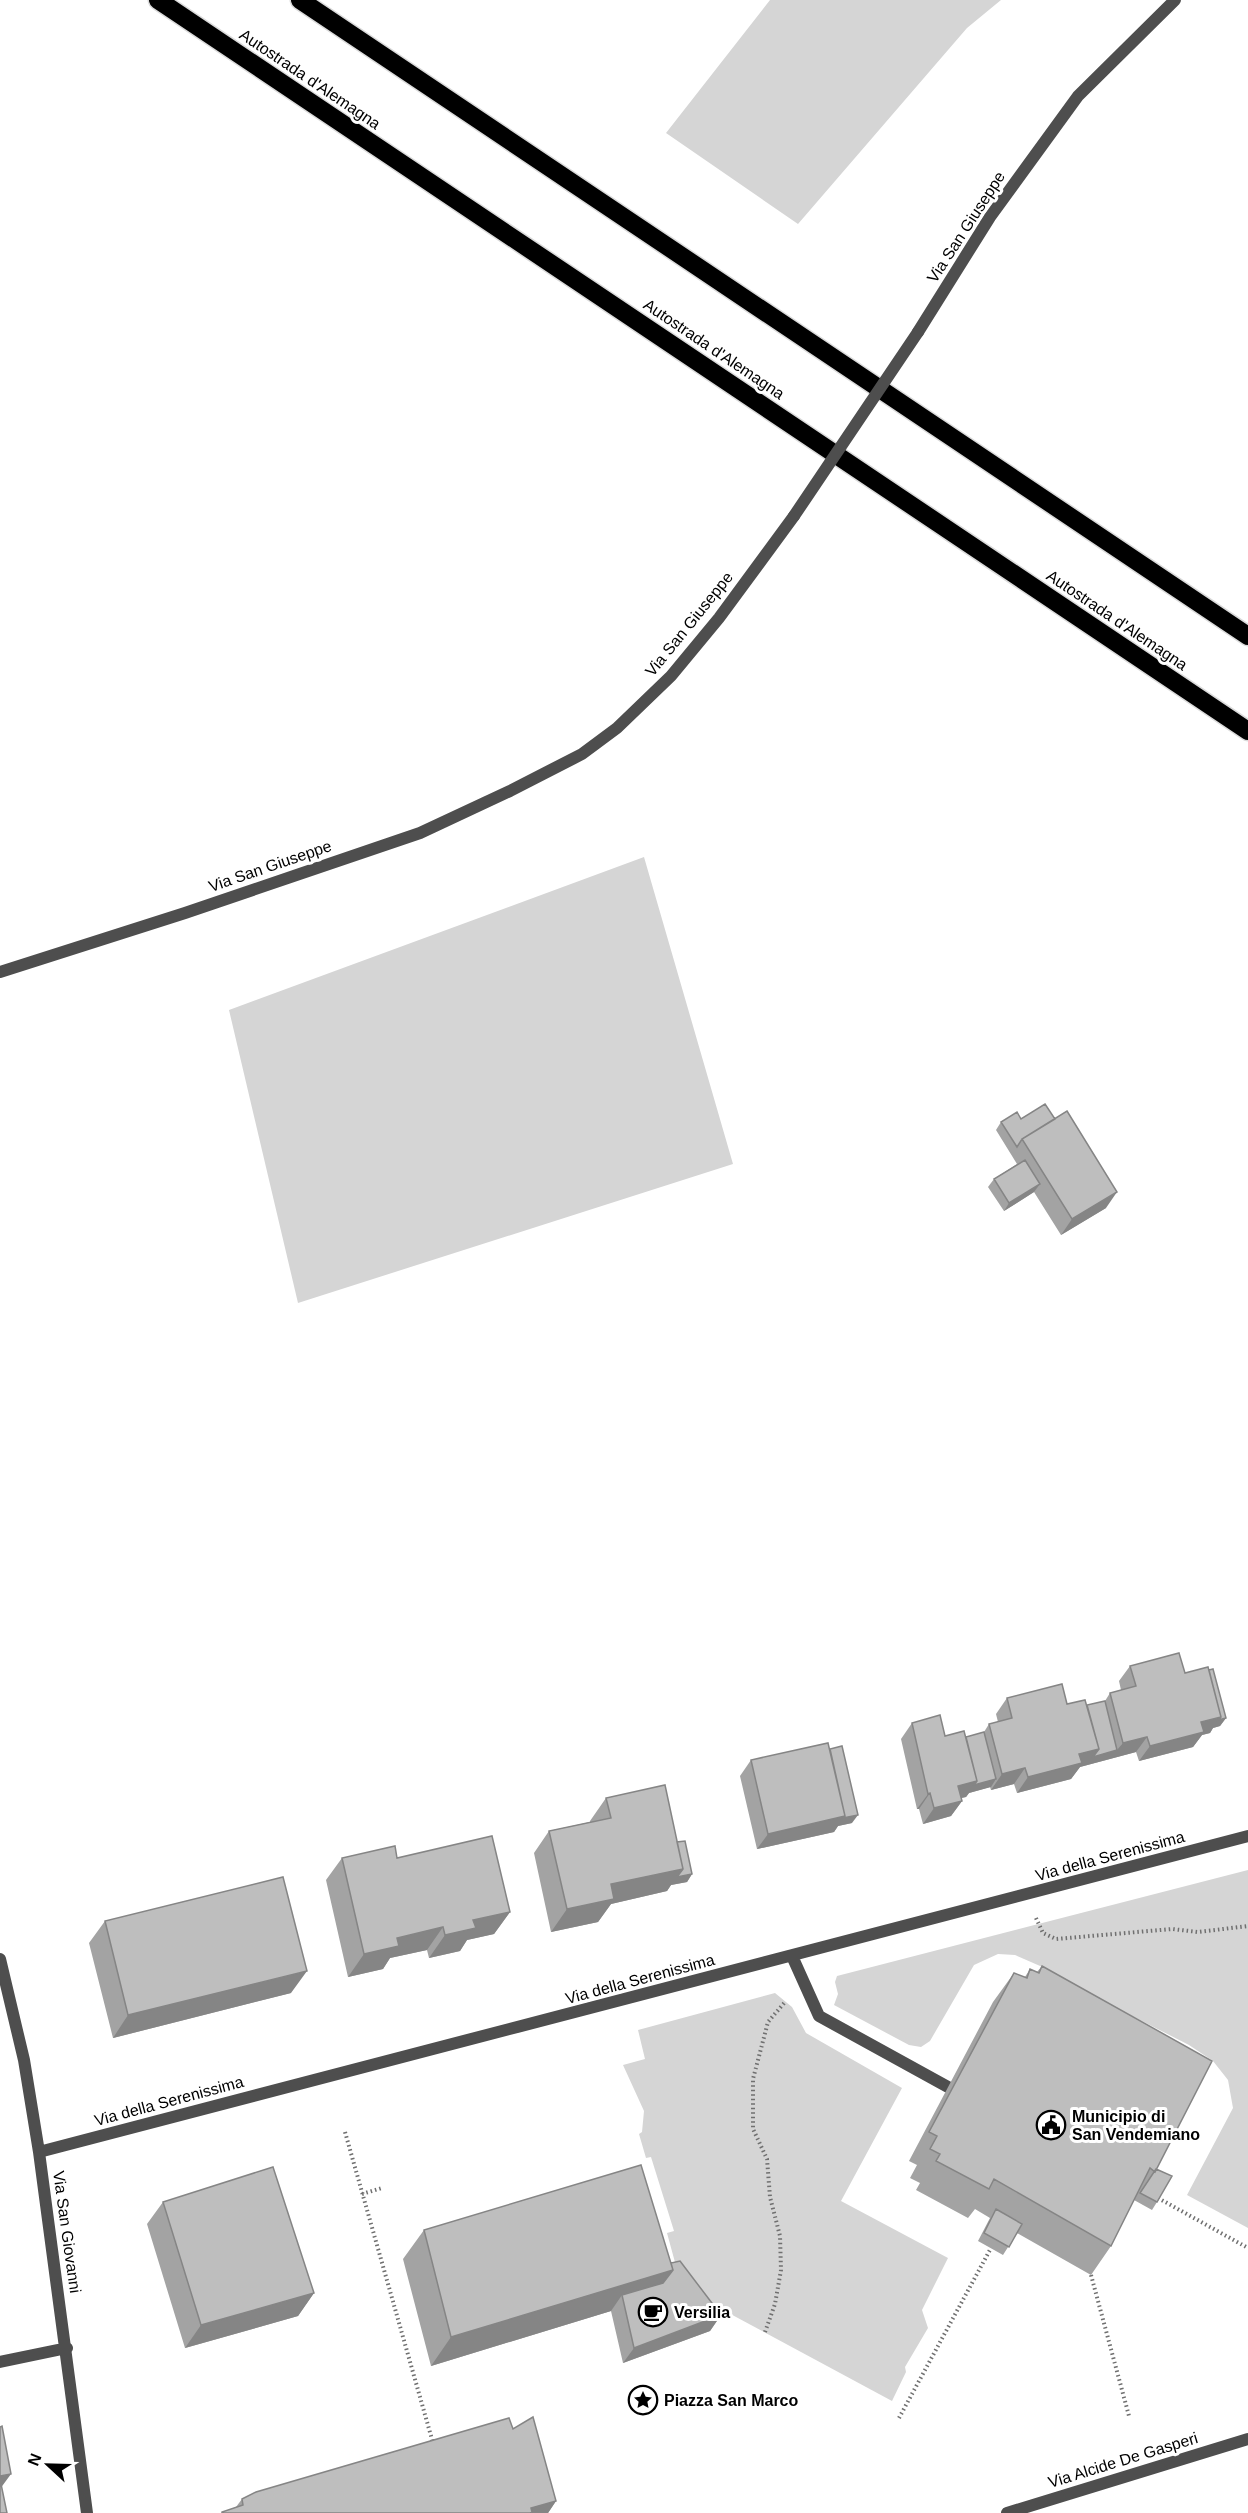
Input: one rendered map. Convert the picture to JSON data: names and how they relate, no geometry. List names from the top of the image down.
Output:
{
  "streets": {
    "highway": ["Autostrada d'Alemagna"],
    "street": [
      "Via San Giuseppe",
      "Via della Serenissima",
      "Via San Giovanni",
      "Via Alcide De Gasperi"
    ]
  },
  "crossings": [
    ["Via della Serenissima", "Via San Giovanni"]
  ],
  "places": {
    "public building": ["Municipio di San Vendemiano"],
    "cafe": ["Versilia"],
    "place": ["Piazza San Marco"]
  },
  "north": "left"
}
